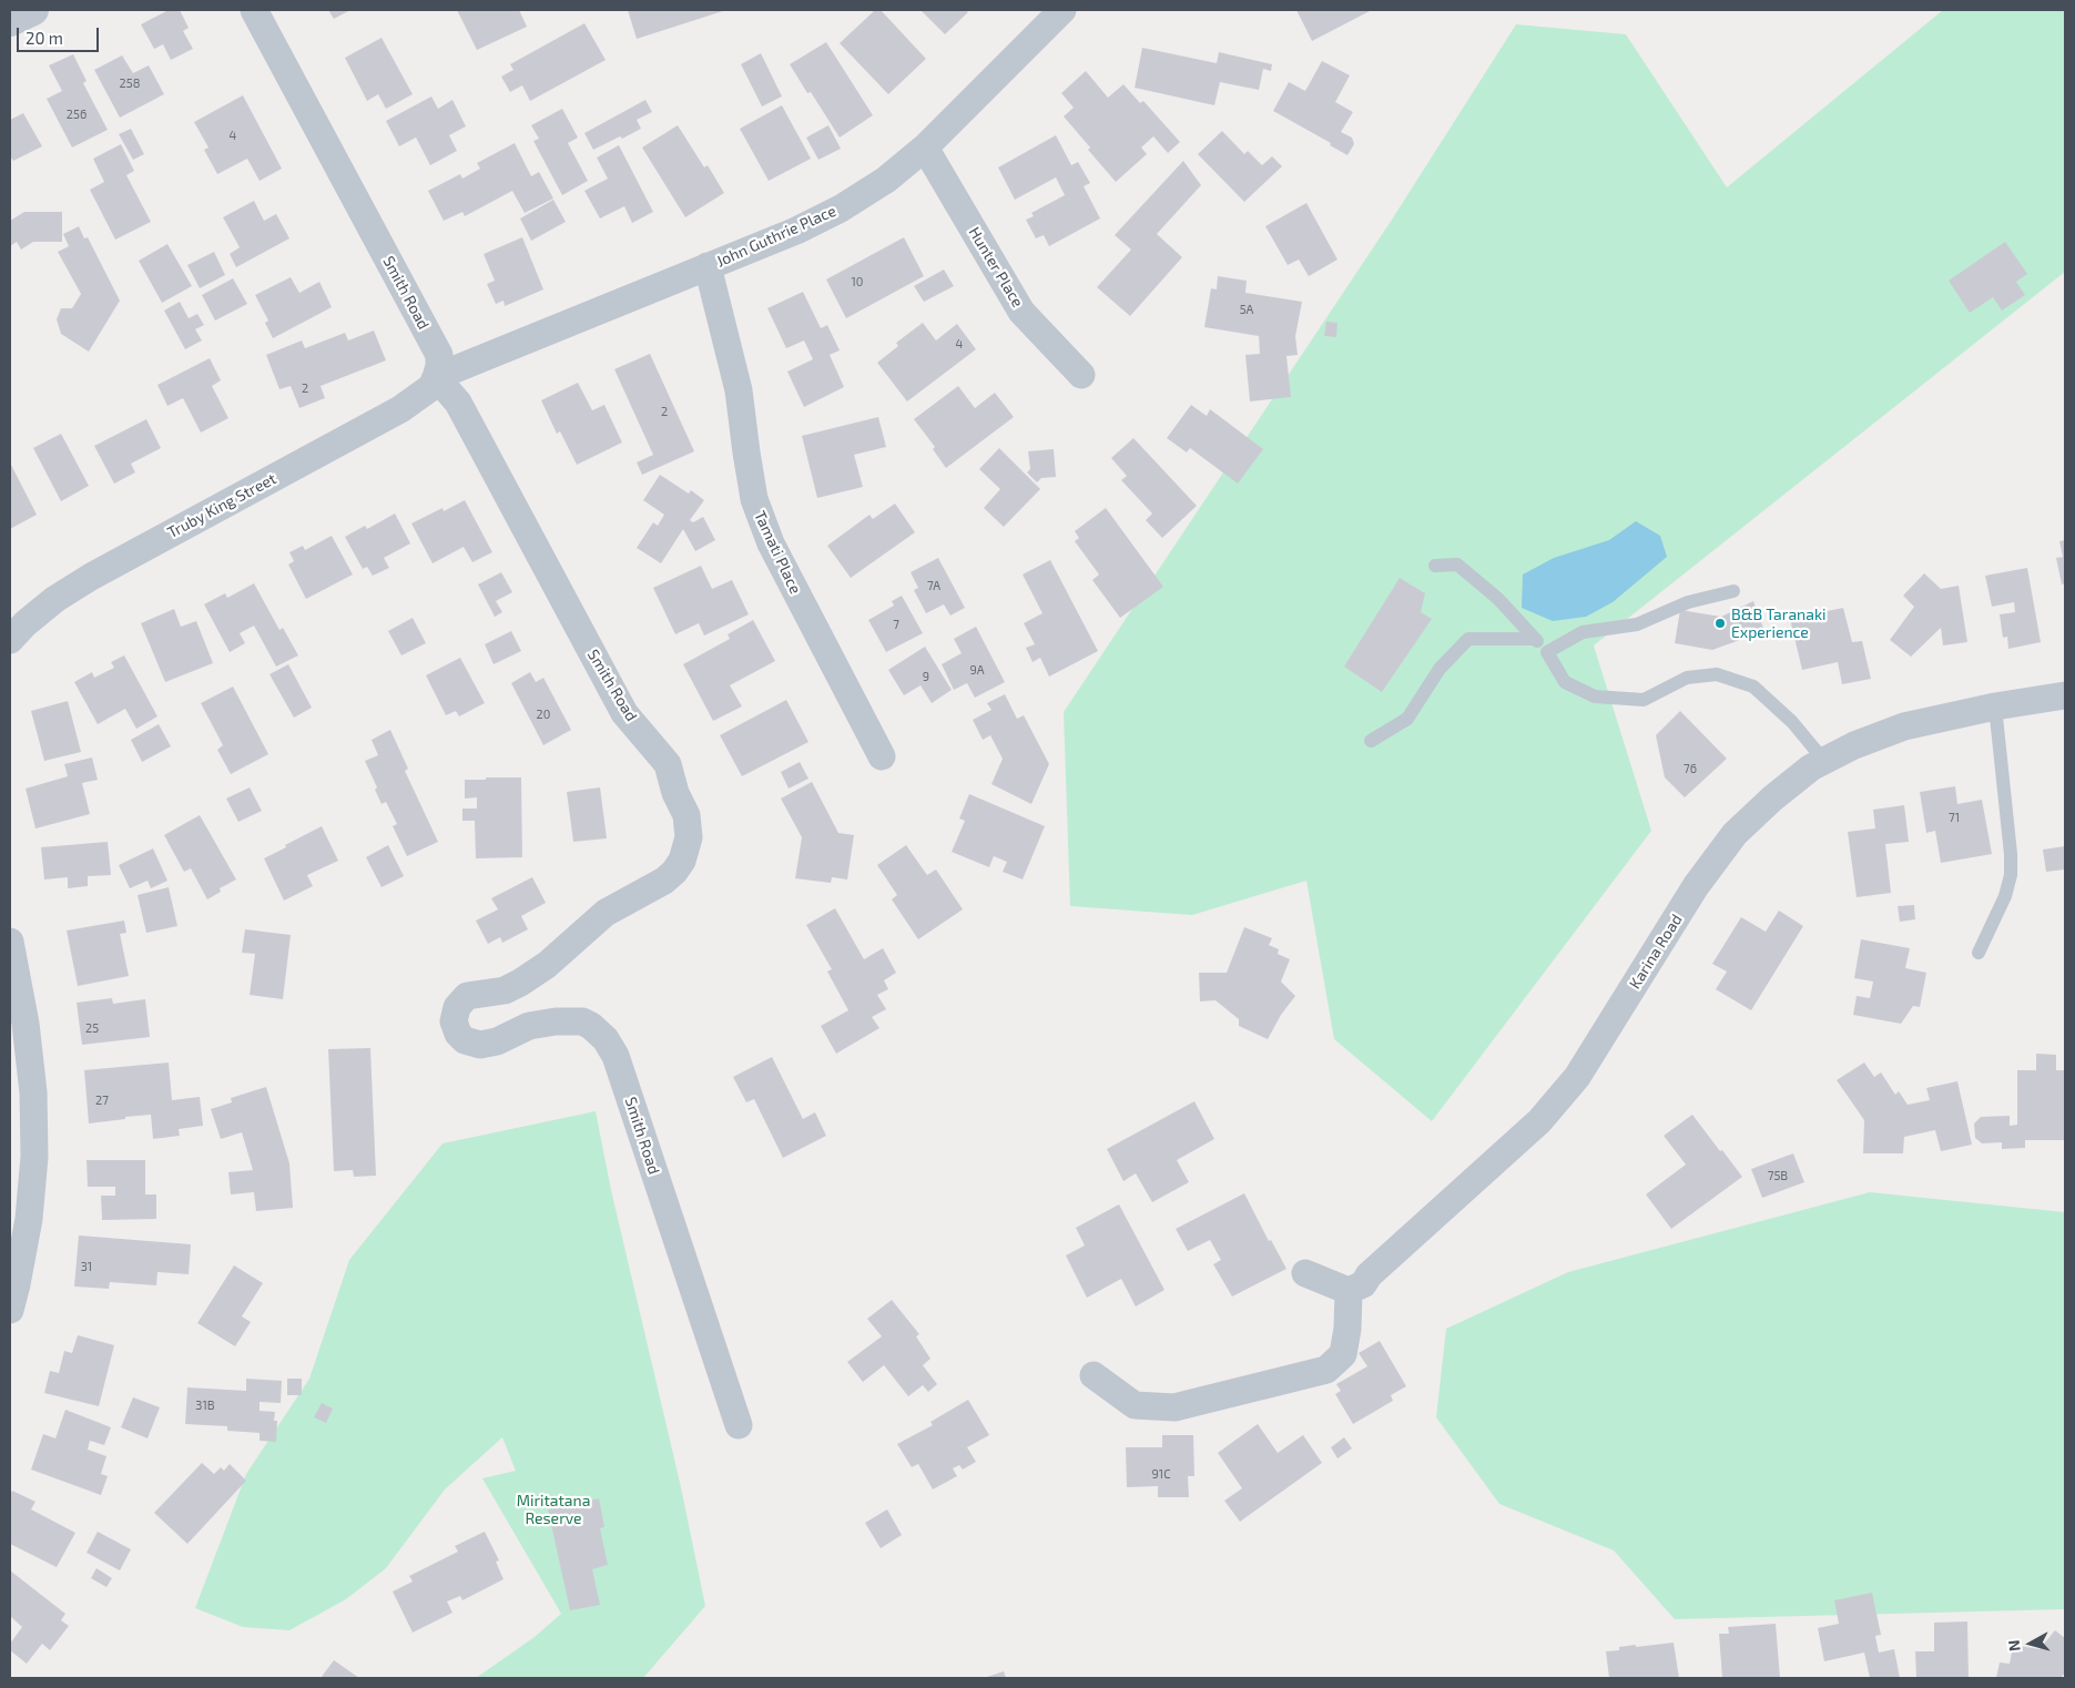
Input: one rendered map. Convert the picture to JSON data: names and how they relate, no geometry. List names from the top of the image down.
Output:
{
  "streets": {
    "street": [
      "John Guthrie Place",
      "Hunter Place",
      "Smith Road",
      "Truby King Street",
      "Tamati Place",
      "Karina Road"
    ]
  },
  "crossings": [
    ["John Guthrie Place", "Hunter Place"],
    ["John Guthrie Place", "Smith Road"],
    ["John Guthrie Place", "Truby King Street"],
    ["John Guthrie Place", "Tamati Place"],
    ["Smith Road", "Truby King Street"]
  ],
  "parks": ["Miritatana Reserve"],
  "places": ["B&B Taranaki Experience"],
  "house_numbers": [
    "258",
    "256",
    "4",
    "10",
    "5A",
    "4",
    "2",
    "2",
    "7A",
    "7",
    "9A",
    "9",
    "20",
    "76",
    "71",
    "25",
    "27",
    "75B",
    "31",
    "31B",
    "91C"
  ],
  "scale_bar": "20 m",
  "north": "left"
}
